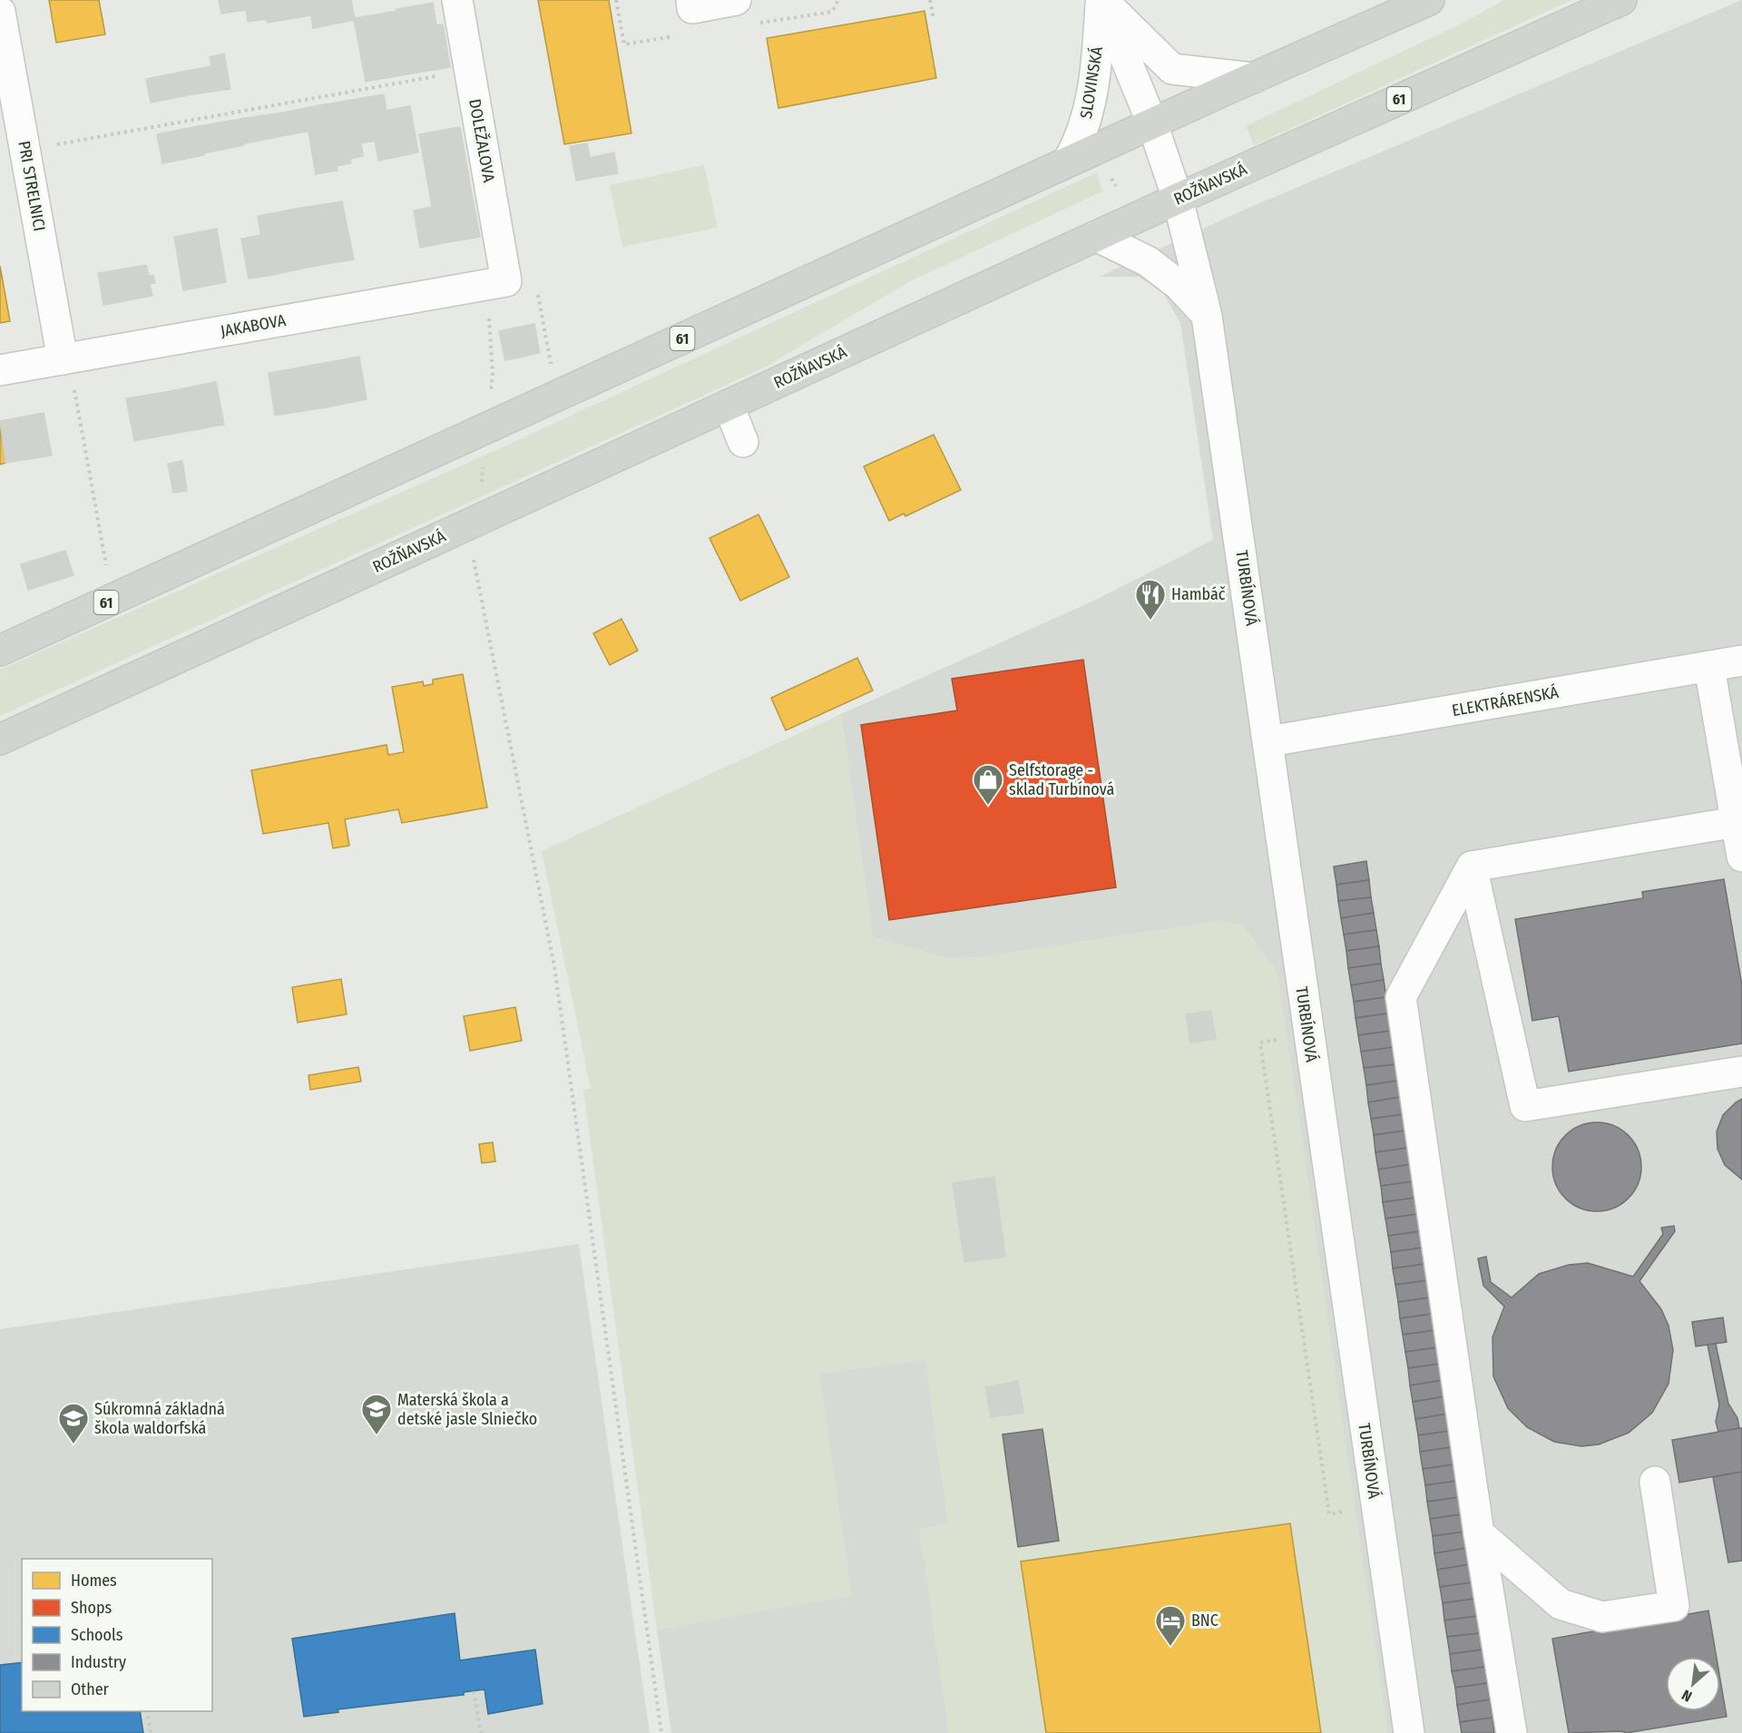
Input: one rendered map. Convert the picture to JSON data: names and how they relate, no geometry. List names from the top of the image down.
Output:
{
  "streets": {
    "main road": ["61", "ROŽŇAVSKÁ"],
    "street": [
      "SLOVINSKÁ",
      "DOLEŽALOVA",
      "PRI STRELNICI",
      "JAKABOVA",
      "TURBÍNOVÁ",
      "ELEKTRÁRENSKÁ"
    ]
  },
  "crossings": [
    ["SLOVINSKÁ", "61"],
    ["SLOVINSKÁ", "ROŽŇAVSKÁ"],
    ["SLOVINSKÁ", "TURBÍNOVÁ"],
    ["DOLEŽALOVA", "JAKABOVA"],
    ["ROŽŇAVSKÁ", "TURBÍNOVÁ"],
    ["PRI STRELNICI", "JAKABOVA"],
    ["TURBÍNOVÁ", "ELEKTRÁRENSKÁ"]
  ],
  "places": {
    "restaurant": ["Hambáč"],
    "shop": ["Selfstorage - sklad Turbínová"],
    "school or university": ["Materská škola a detské jasle Slniečko", "Súkromná základná škola waldorfská"],
    "hotel": ["BNC"]
  },
  "legend": [
    "Homes",
    "Shops",
    "Schools",
    "Industry",
    "Other"
  ],
  "north": "bottom left"
}
